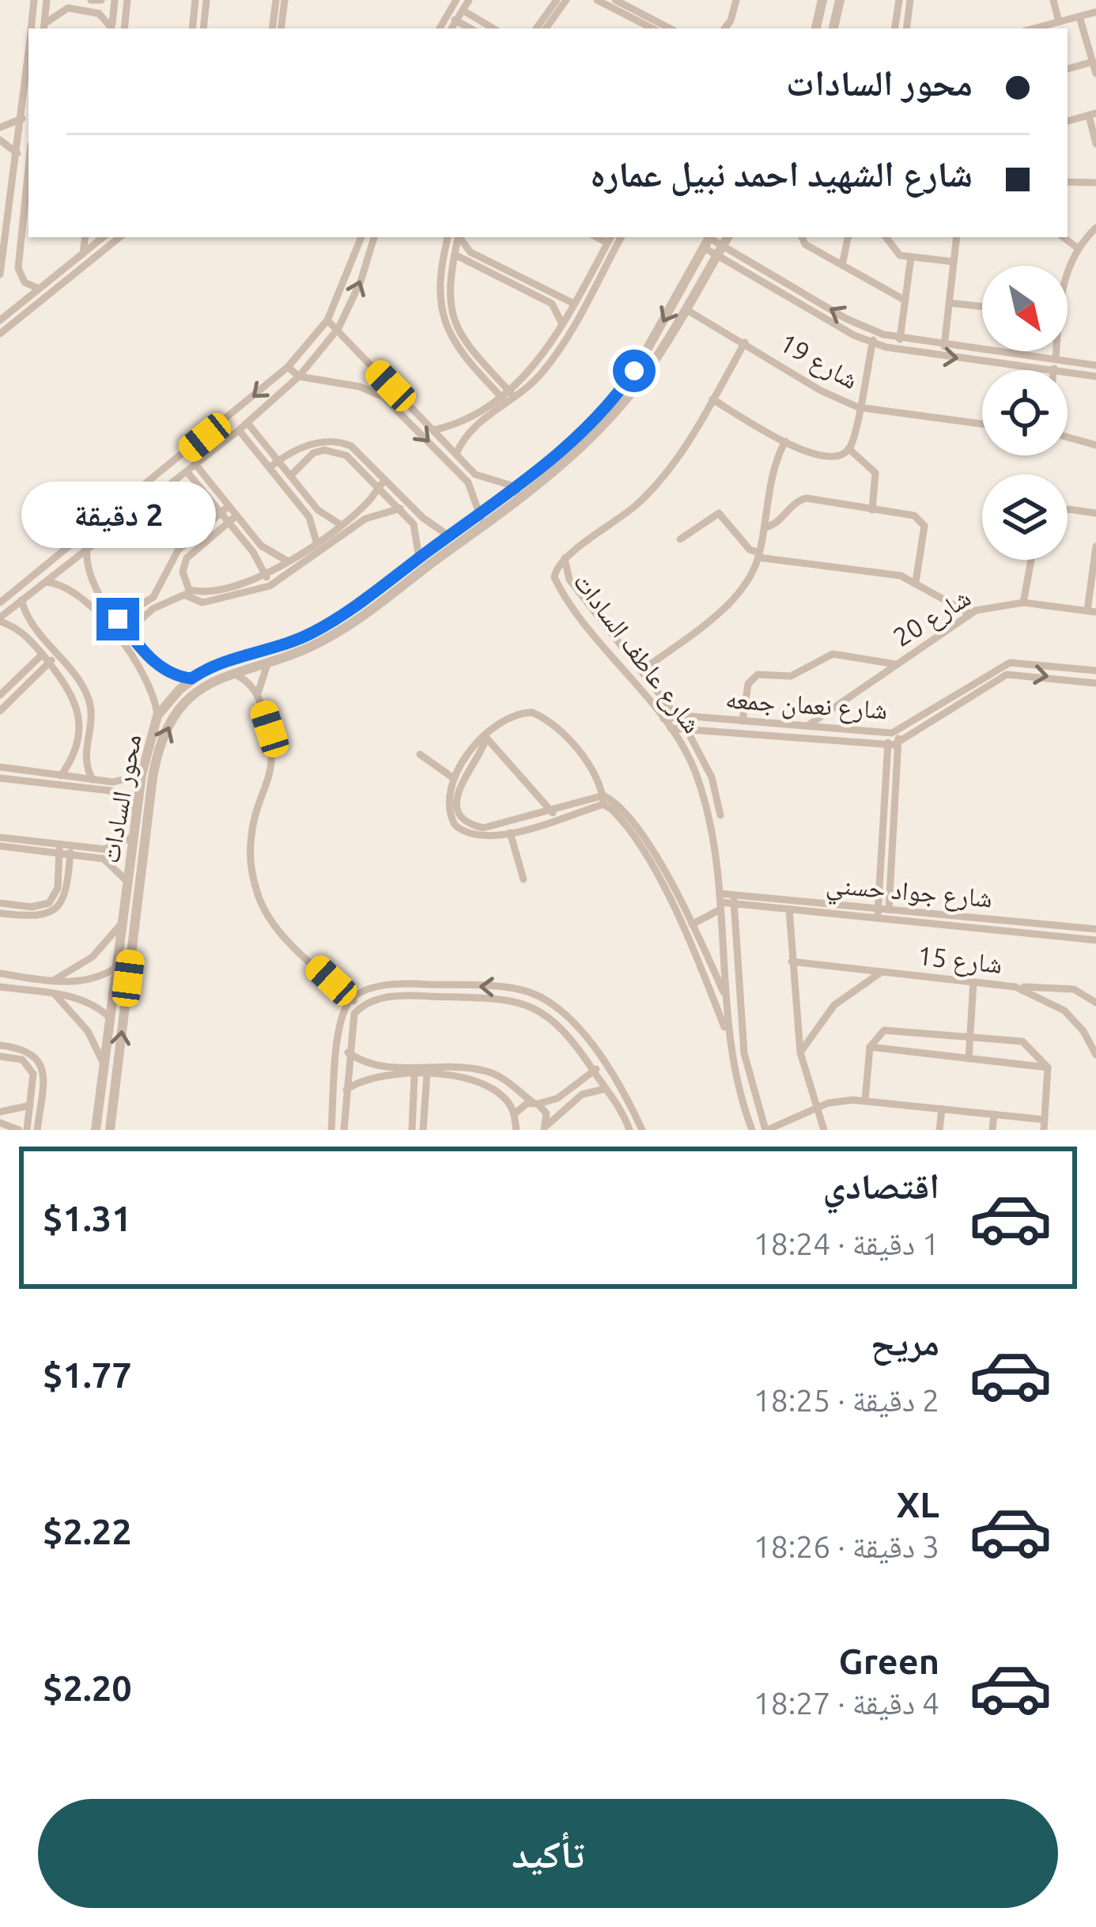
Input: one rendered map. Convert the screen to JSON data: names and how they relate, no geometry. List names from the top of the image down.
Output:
{
  "streets": {
    "street": [
      "شارع 19",
      "شارع 20",
      "شارع عاطف السادات",
      "شارع نعمان جمعه",
      "محور السادات",
      "شارع جواد حسني",
      "شارع 15"
    ]
  },
  "crossings": [
    ["شارع 19", "محور السادات"],
    ["شارع 20", "شارع نعمان جمعه"],
    ["شارع عاطف السادات", "شارع نعمان جمعه"],
    ["شارع عاطف السادات", "شارع جواد حسني"]
  ],
  "north": "bottom right",
  "page": {
    "banner": ["محور السادات", "شارع الشهيد احمد نبيل عماره"],
    "bubble": "2 دقيقة",
    "list": [
      {
        "name": "اقتصادي",
        "note": "1 دقيقة · 18:24",
        "value": "$1.31"
      },
      {
        "name": "مريح",
        "note": "2 دقيقة · 18:25",
        "value": "$1.77"
      },
      {
        "name": "XL",
        "note": "3 دقيقة · 18:26",
        "value": "$2.22"
      },
      {
        "name": "Green",
        "note": "4 دقيقة · 18:27",
        "value": "$2.20"
      }
    ],
    "buttons": "تأكيد"
  }
}
